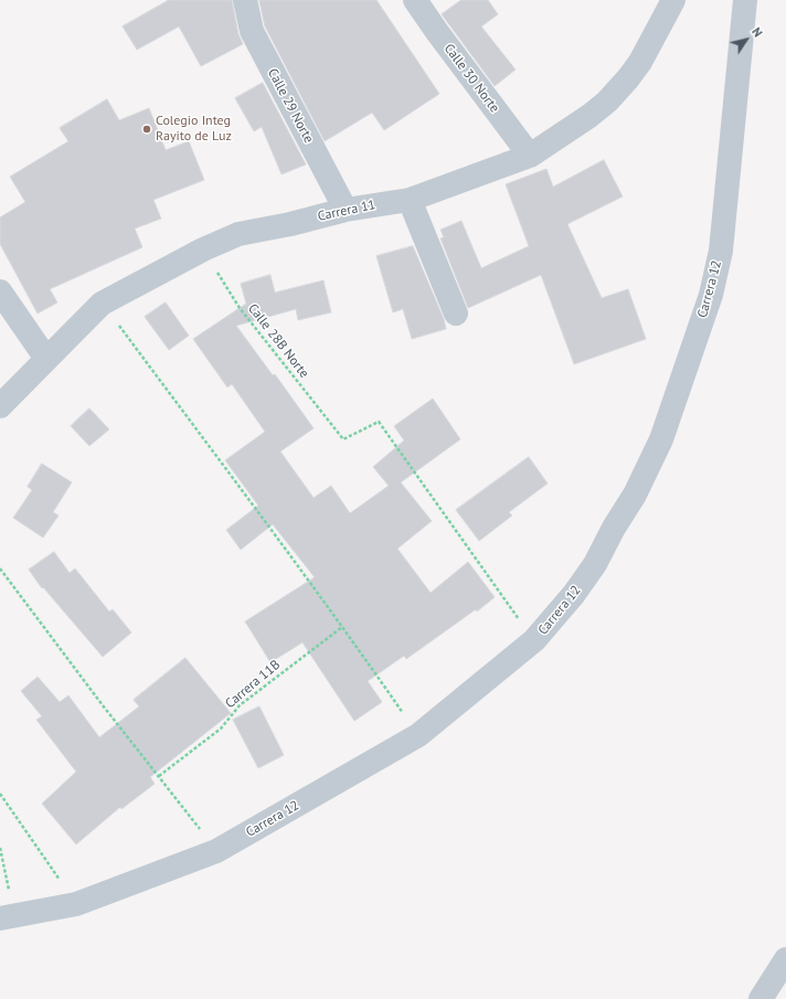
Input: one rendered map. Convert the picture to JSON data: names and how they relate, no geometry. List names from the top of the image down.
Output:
{
  "streets": {
    "street": [
      "Calle 30 Norte",
      "Calle 29 Norte",
      "Carrera 11",
      "Carrera 12"
    ],
    "path": ["Calle 28B Norte", "Carrera 11B"]
  },
  "crossings": [
    ["Calle 30 Norte", "Carrera 11"],
    ["Calle 29 Norte", "Carrera 11"],
    ["Carrera 11", "Calle 28B Norte"],
    ["Carrera 12", "Calle 28B Norte"]
  ],
  "places": ["Colegio Integ Rayito de Luz"],
  "north": "top right"
}
